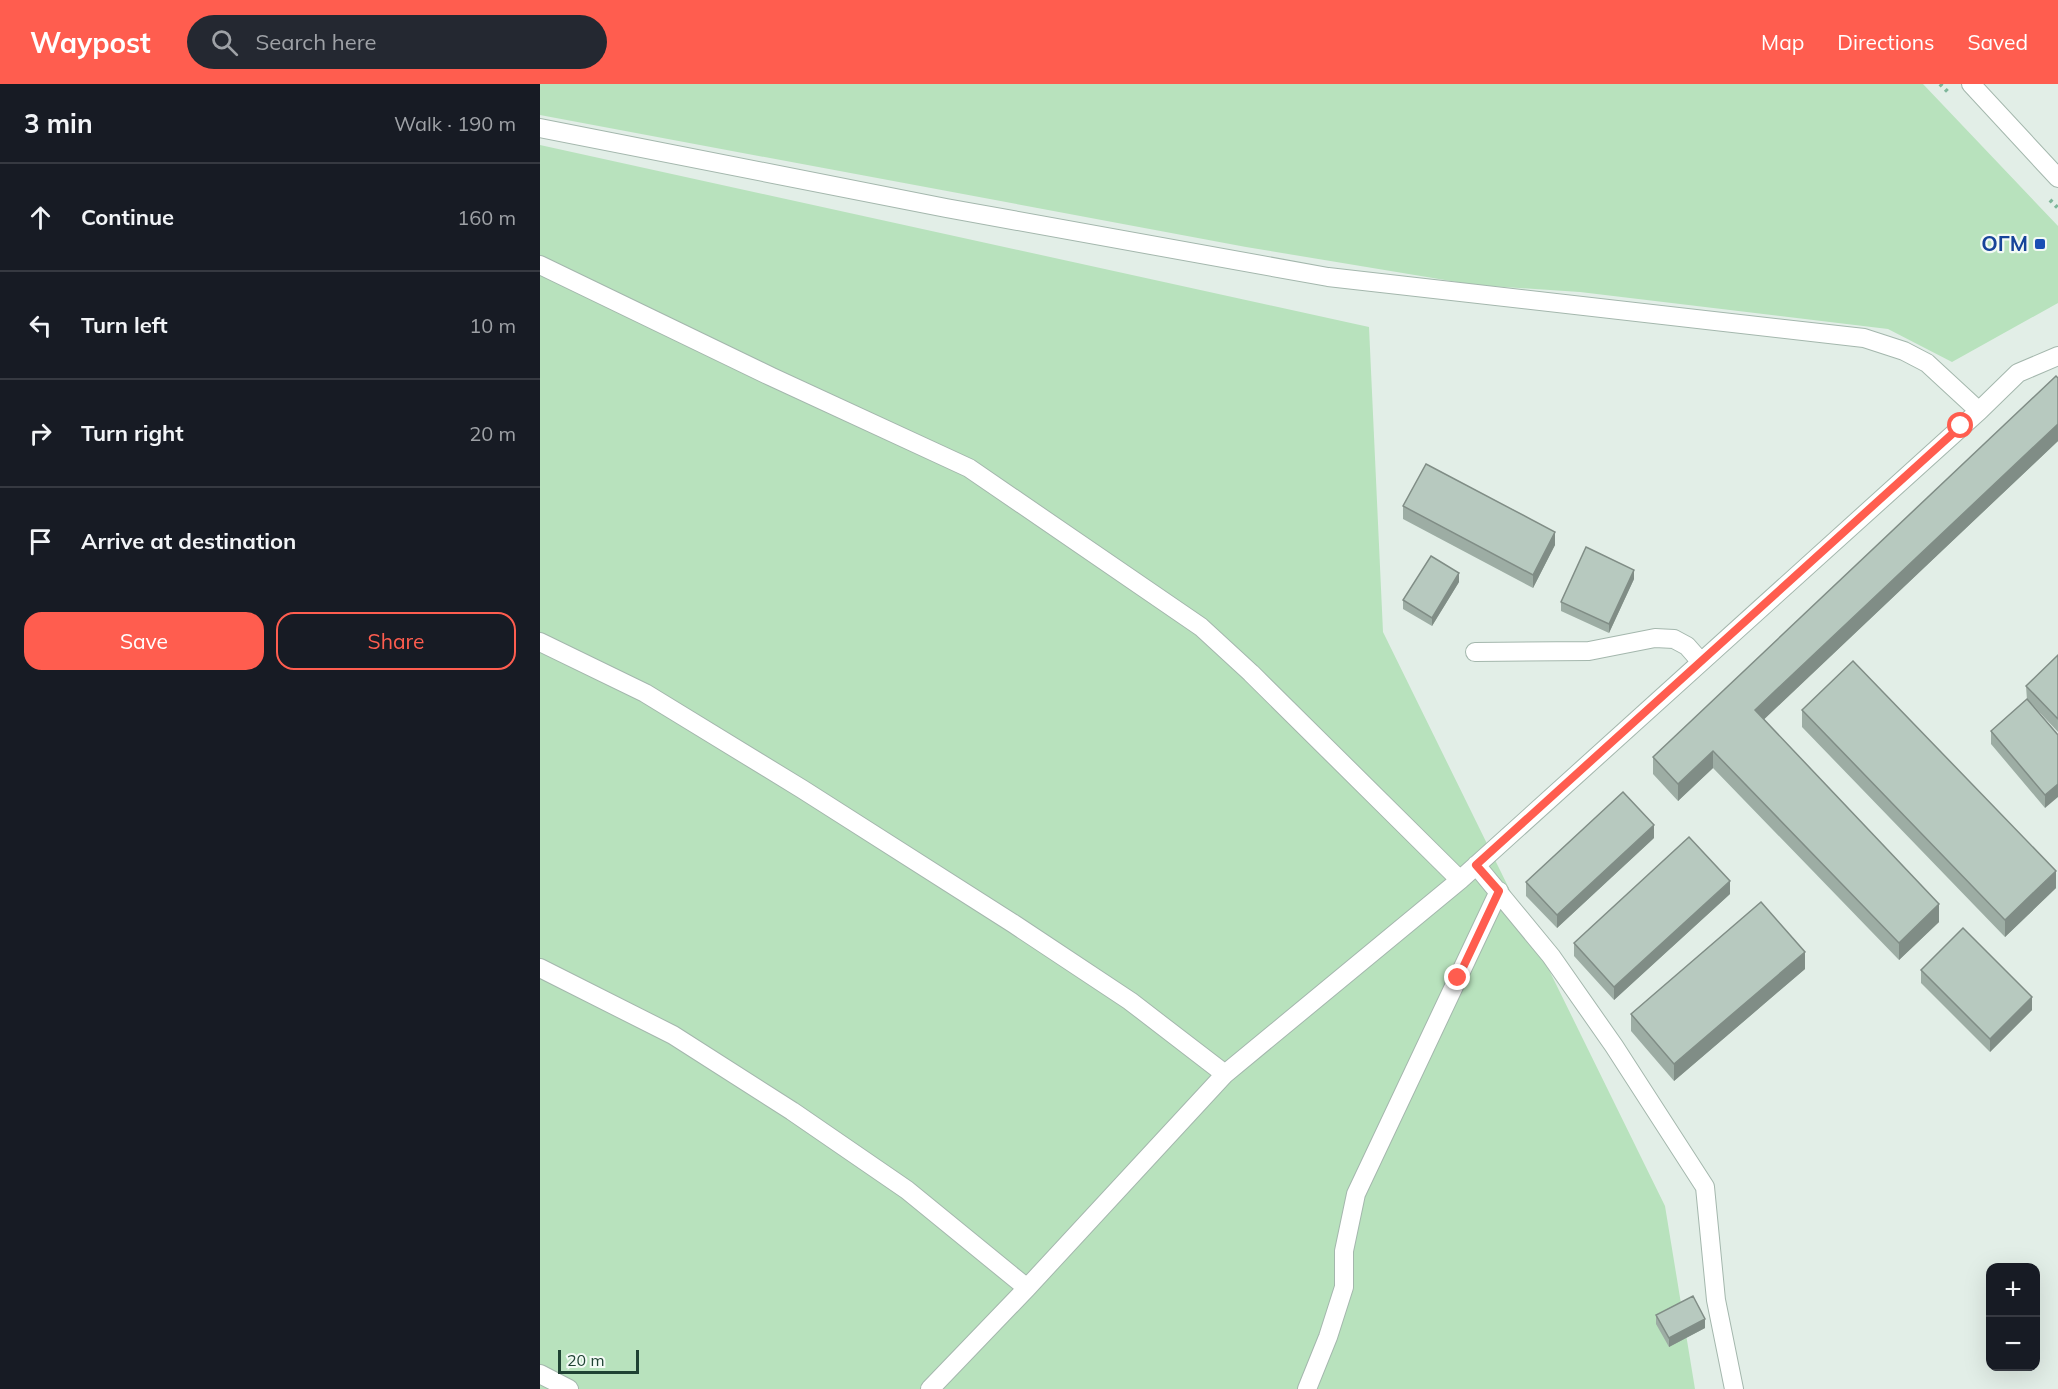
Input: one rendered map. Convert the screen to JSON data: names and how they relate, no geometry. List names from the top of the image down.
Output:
{
  "places": {
    "transit": ["ОГМ"]
  },
  "scale_bar": "20 m",
  "page": {
    "header": "Waypost",
    "search": "Search here",
    "nav": ["Map", "Directions", "Saved"],
    "heading": ["3 min", "Walk · 190 m"],
    "list": [
      ["Continue", "160 m"],
      ["Turn left", "10 m"],
      ["Turn right", "20 m"],
      "Arrive at destination"
    ],
    "buttons": ["Save", "Share"],
    "map_buttons": ["+", "−"],
    "scale": "20 m"
  }
}
